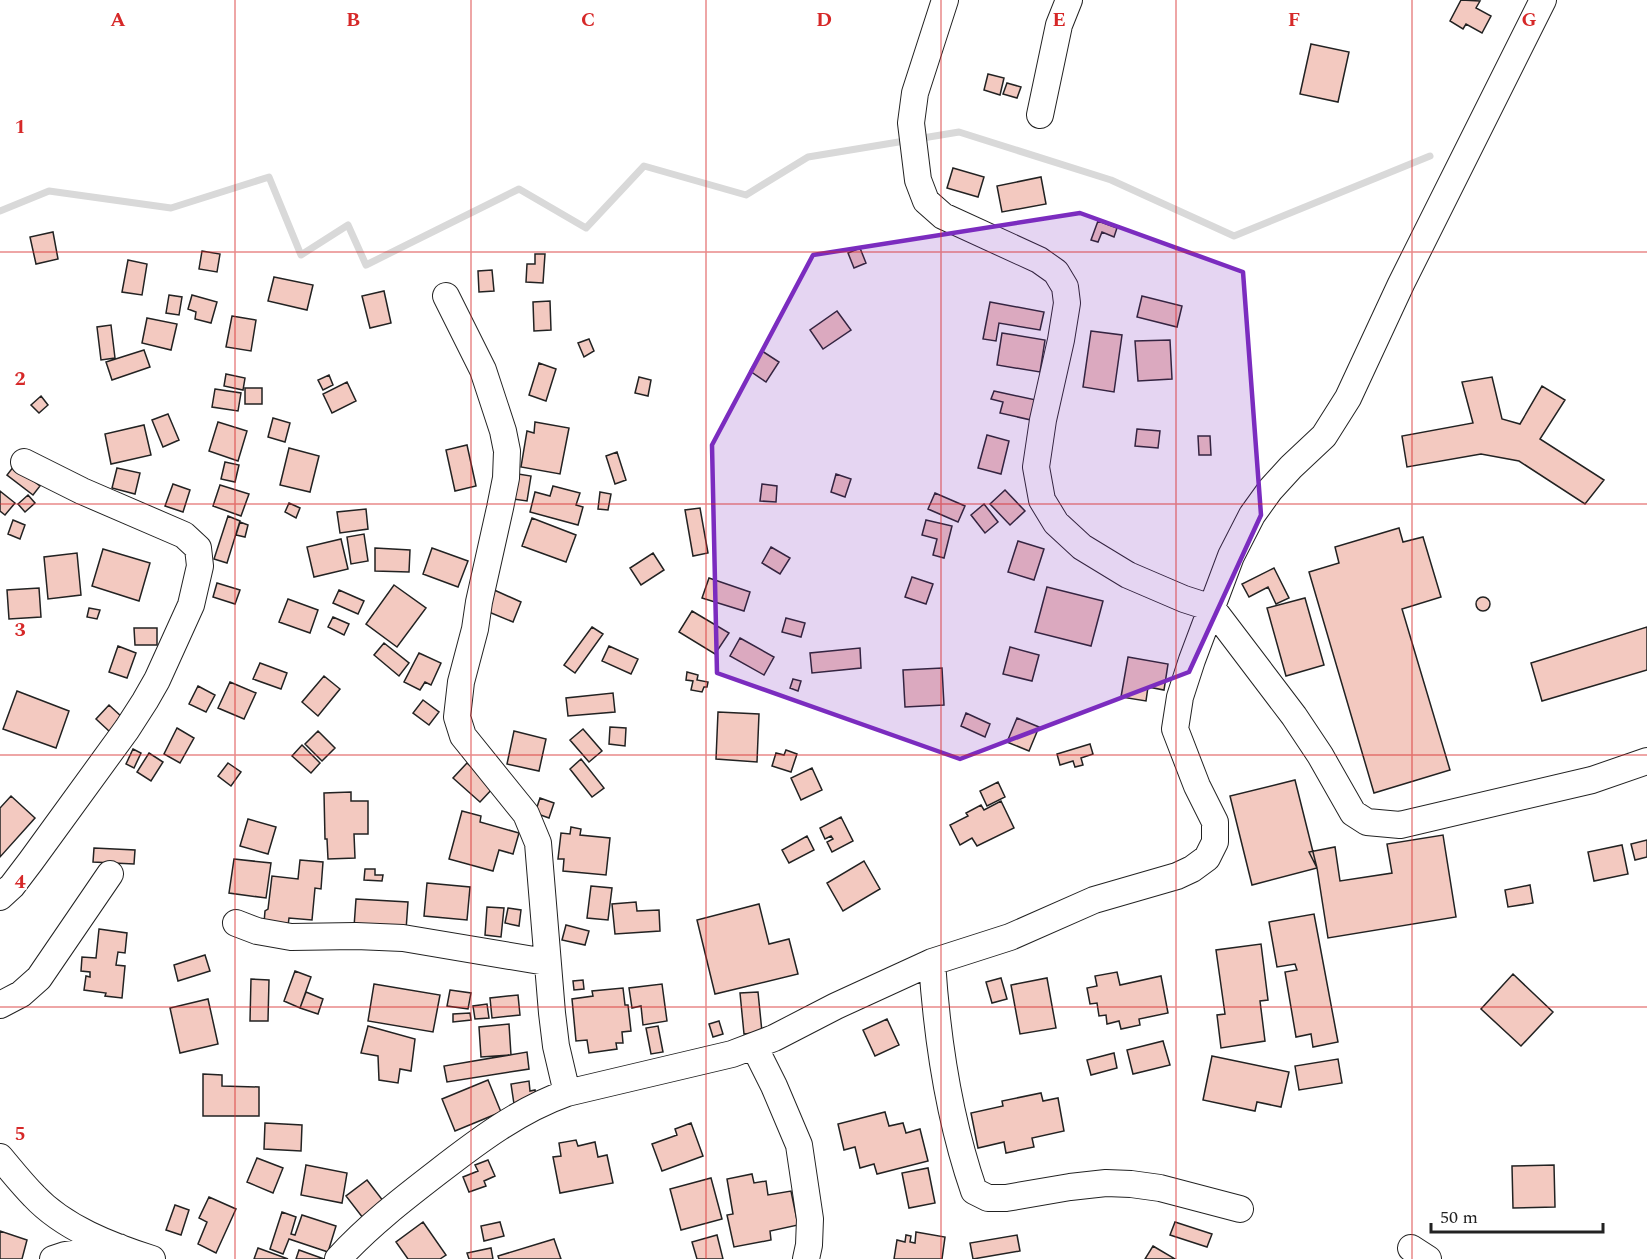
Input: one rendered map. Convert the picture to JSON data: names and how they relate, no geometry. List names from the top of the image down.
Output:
{
  "scale_bar": "50 m",
  "grid": {
    "columns": [
      "A",
      "B",
      "C",
      "D",
      "E",
      "F",
      "G"
    ],
    "rows": [
      "1",
      "2",
      "3",
      "4",
      "5"
    ]
  }
}
